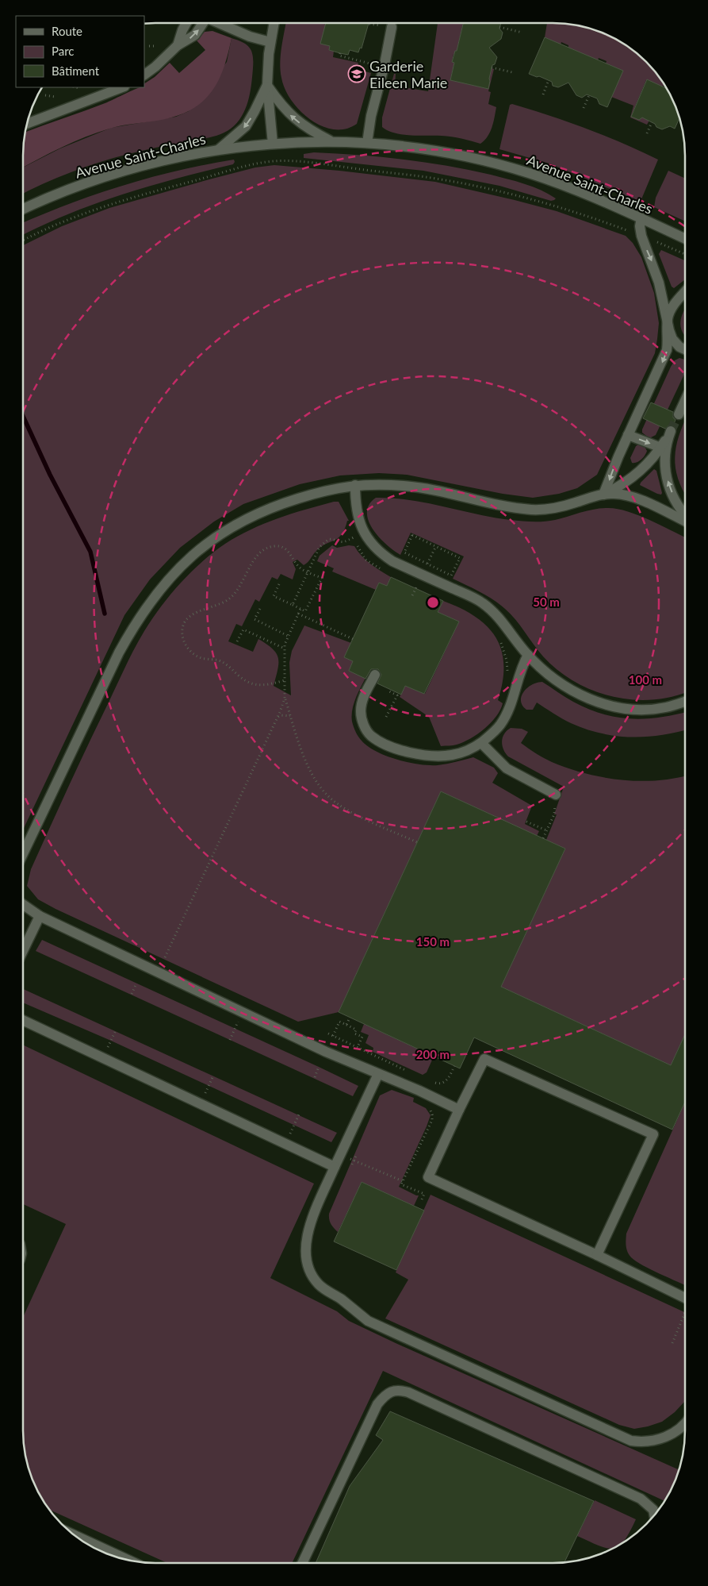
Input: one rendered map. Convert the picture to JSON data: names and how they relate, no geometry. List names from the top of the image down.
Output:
{
  "streets": {
    "street": ["Avenue Saint-Charles"]
  },
  "places": {
    "school or university": ["Garderie Eileen Marie"]
  },
  "legend": ["Route", "Parc", "Bâtiment"],
  "rings": [
    "50 m",
    "100 m",
    "150 m",
    "200 m"
  ]
}
